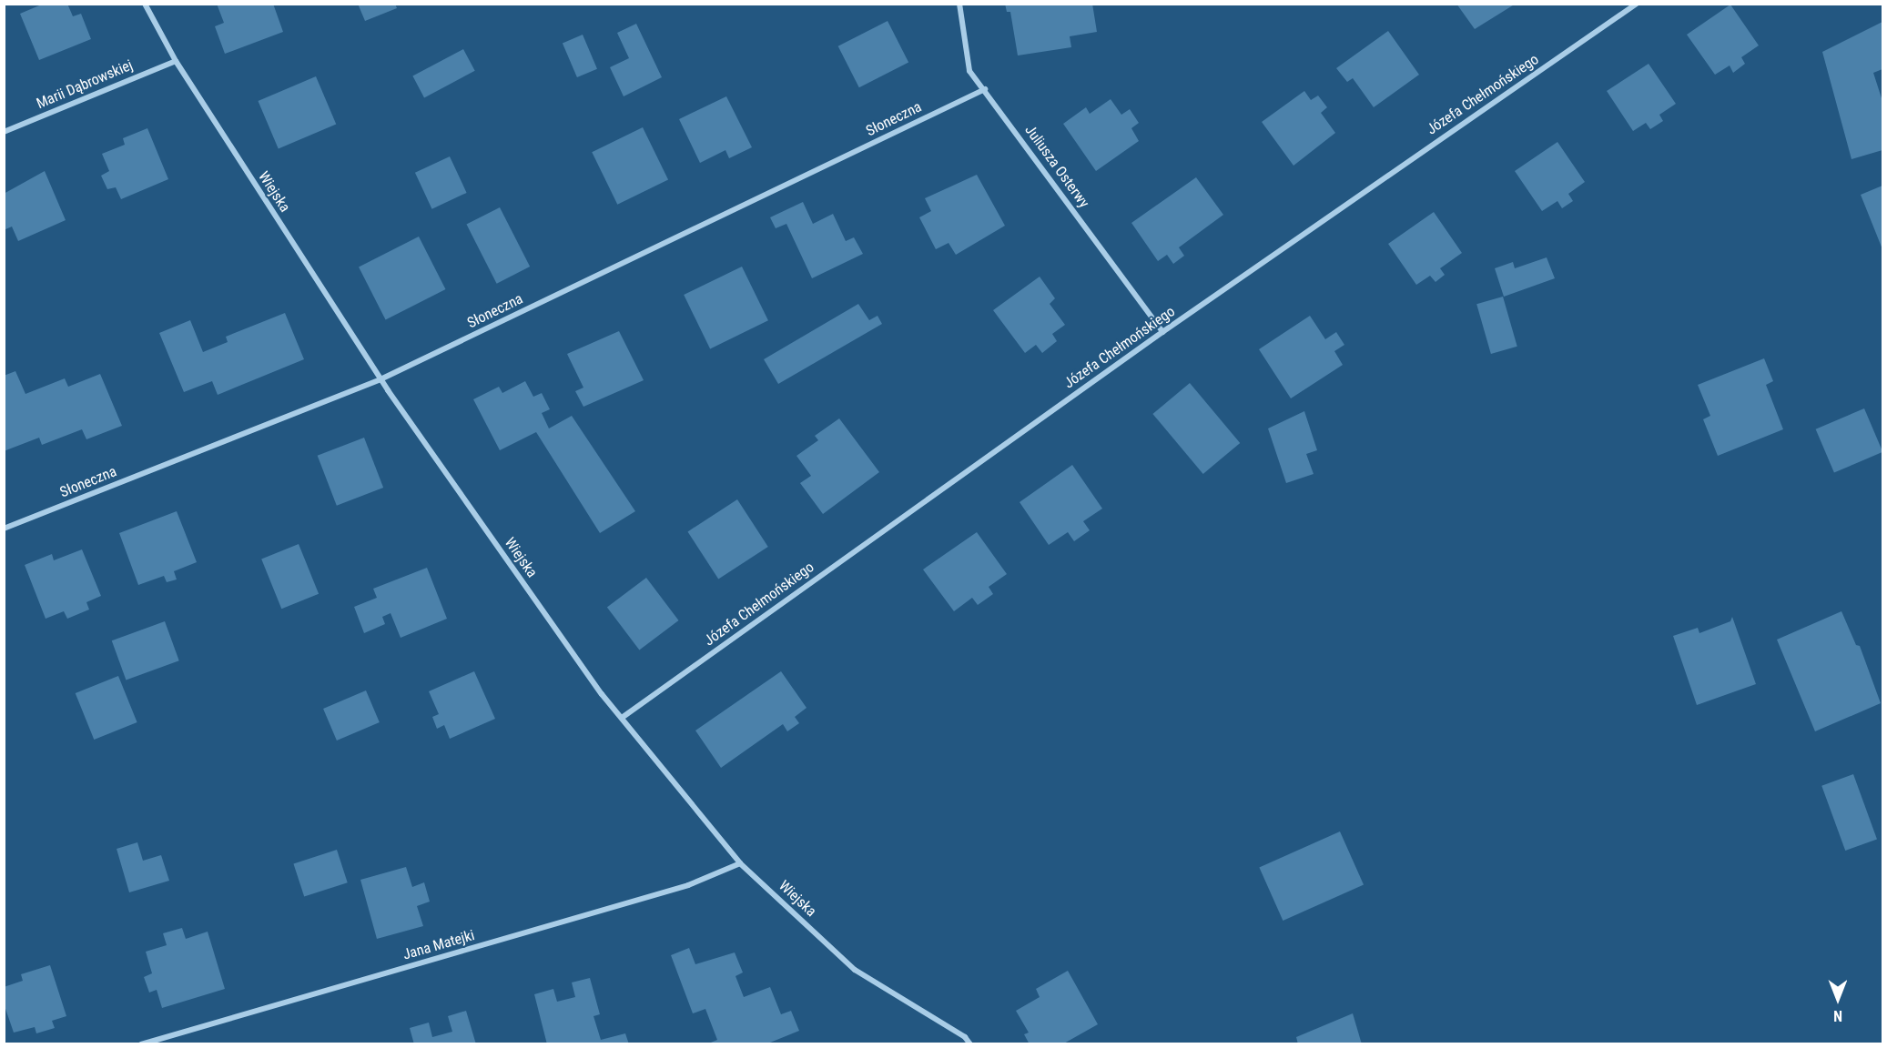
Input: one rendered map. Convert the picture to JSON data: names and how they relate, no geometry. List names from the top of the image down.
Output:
{
  "streets": {
    "street": [
      "Marii Dąbrowskiej",
      "Józefa Chełmońskiego",
      "Słoneczna",
      "Juliusza Osterwy",
      "Wiejska",
      "Jana Matejki"
    ]
  },
  "crossings": [
    ["Marii Dąbrowskiej", "Wiejska"],
    ["Józefa Chełmońskiego", "Juliusza Osterwy"],
    ["Józefa Chełmońskiego", "Wiejska"],
    ["Słoneczna", "Juliusza Osterwy"],
    ["Słoneczna", "Wiejska"],
    ["Wiejska", "Jana Matejki"]
  ],
  "north": "bottom"
}
